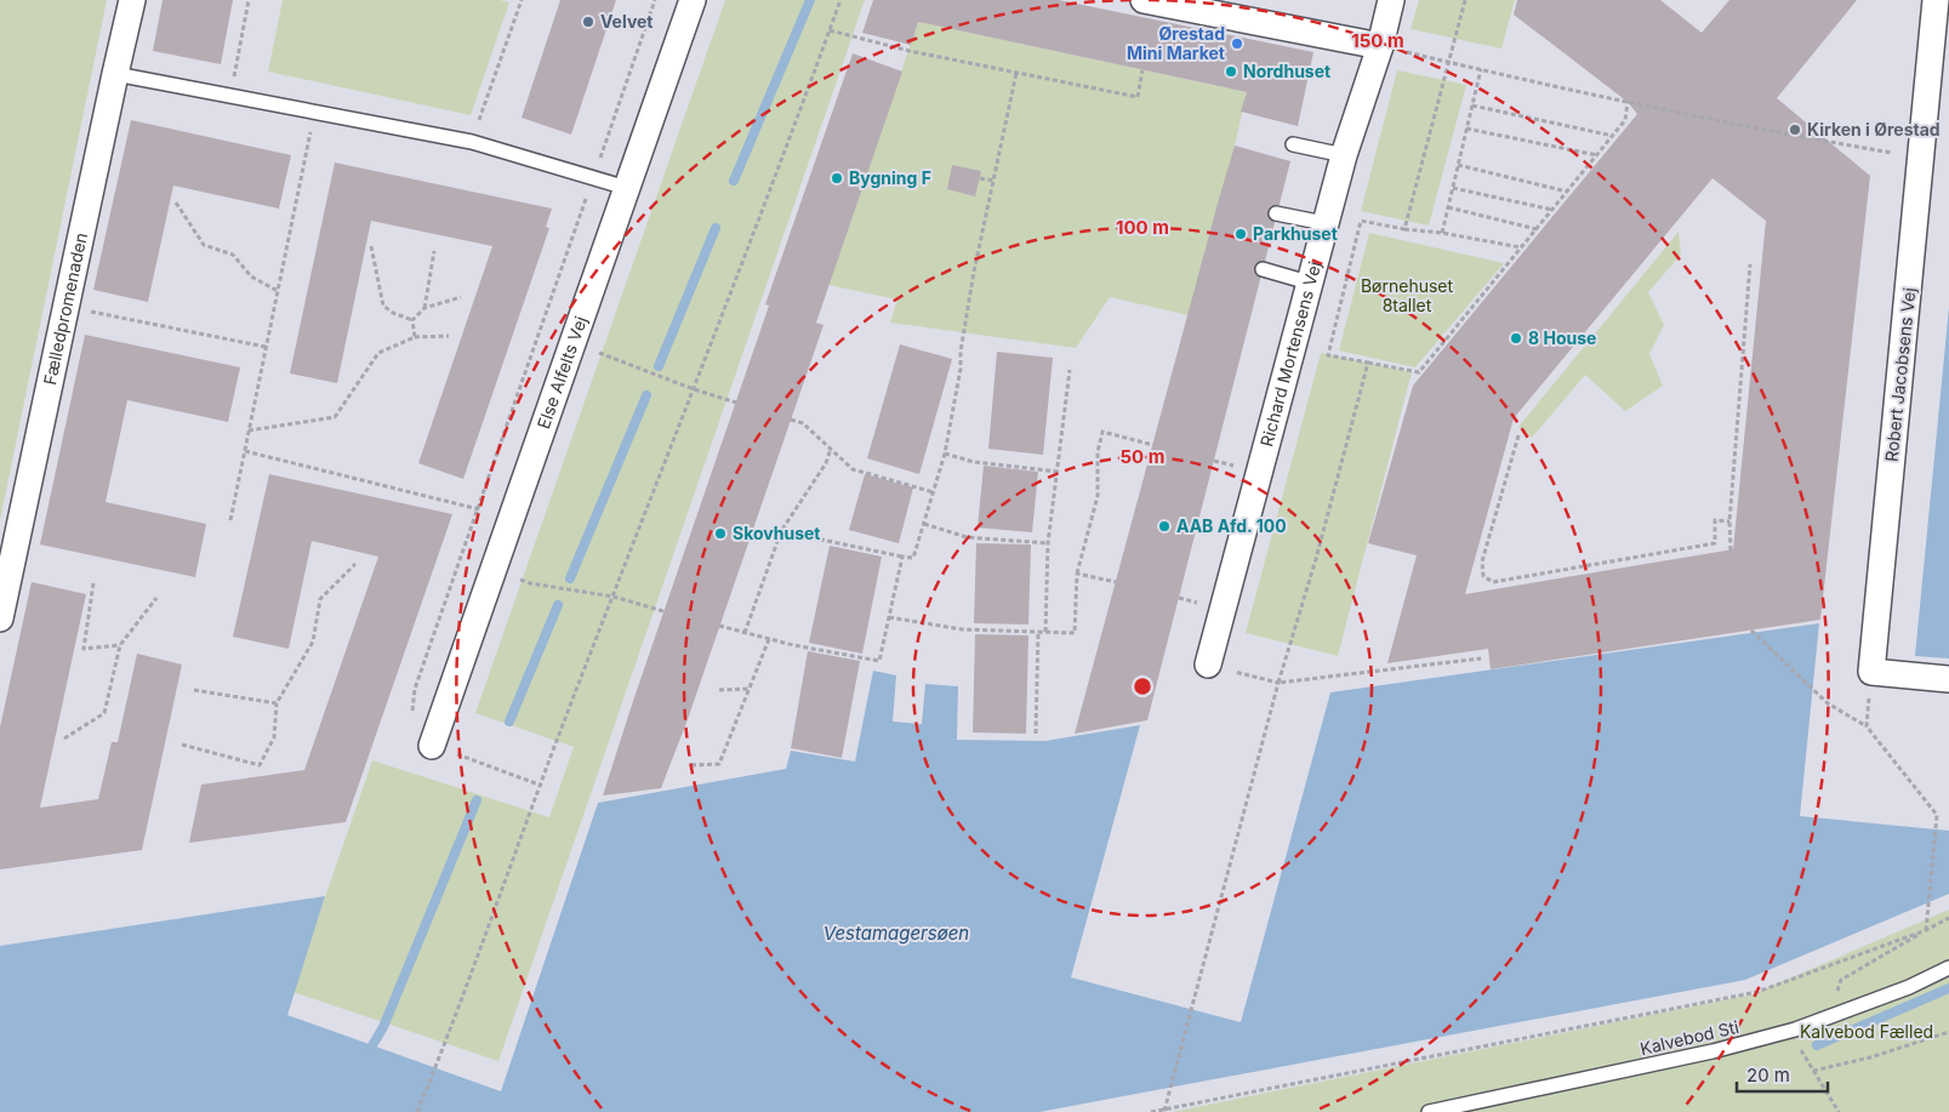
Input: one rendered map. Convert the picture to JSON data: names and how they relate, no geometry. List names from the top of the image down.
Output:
{
  "streets": {
    "street": [
      "Fælledpromenaden",
      "Richard Mortensens Vej",
      "Else Alfelts Vej",
      "Robert Jacobsens Vej"
    ],
    "lane": ["Kalvebod Sti"]
  },
  "water": ["Vestamagersøen"],
  "parks": ["Børnehuset 8tallet", "Kalvebod Fælled"],
  "places": [
    "Velvet",
    "Ørestad Mini Market",
    "Nordhuset",
    "Kirken i Ørestad",
    "Bygning F",
    "Parkhuset",
    "8 House",
    "AAB Afd. 100",
    "Skovhuset"
  ],
  "scale_bar": "20 m",
  "rings": ["150 m", "100 m", "50 m"]
}
